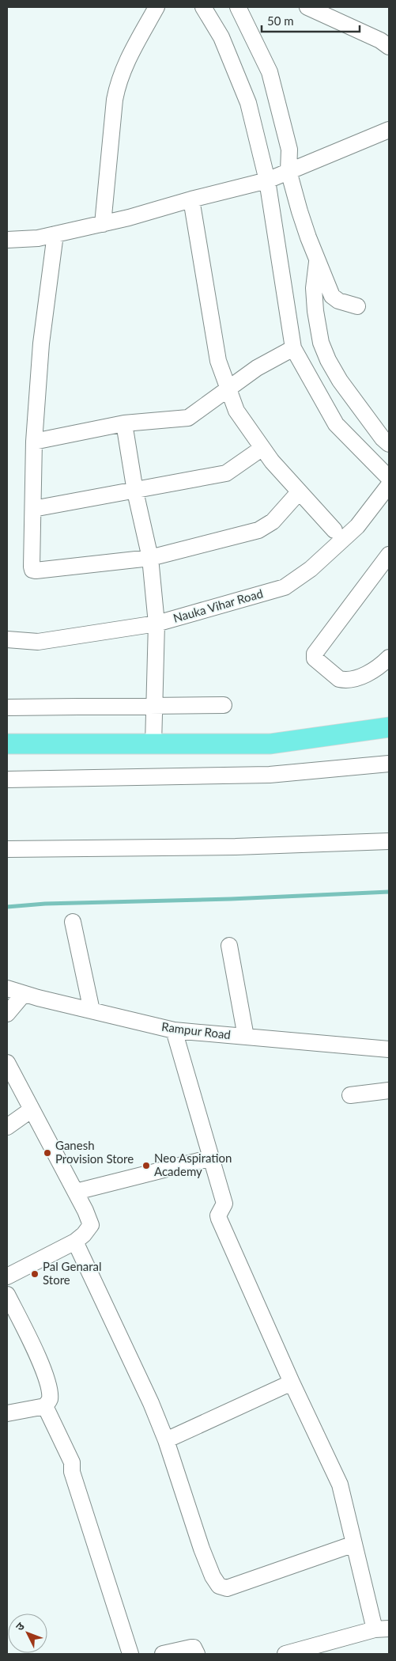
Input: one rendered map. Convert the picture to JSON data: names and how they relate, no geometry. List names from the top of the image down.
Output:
{
  "streets": {
    "street": ["Nauka Vihar Road", "Rampur Road"]
  },
  "places": ["Ganesh Provision Store", "Neo Aspiration Academy", "Pal Genaral Store"],
  "scale_bar": "50 m",
  "north": "top left"
}
